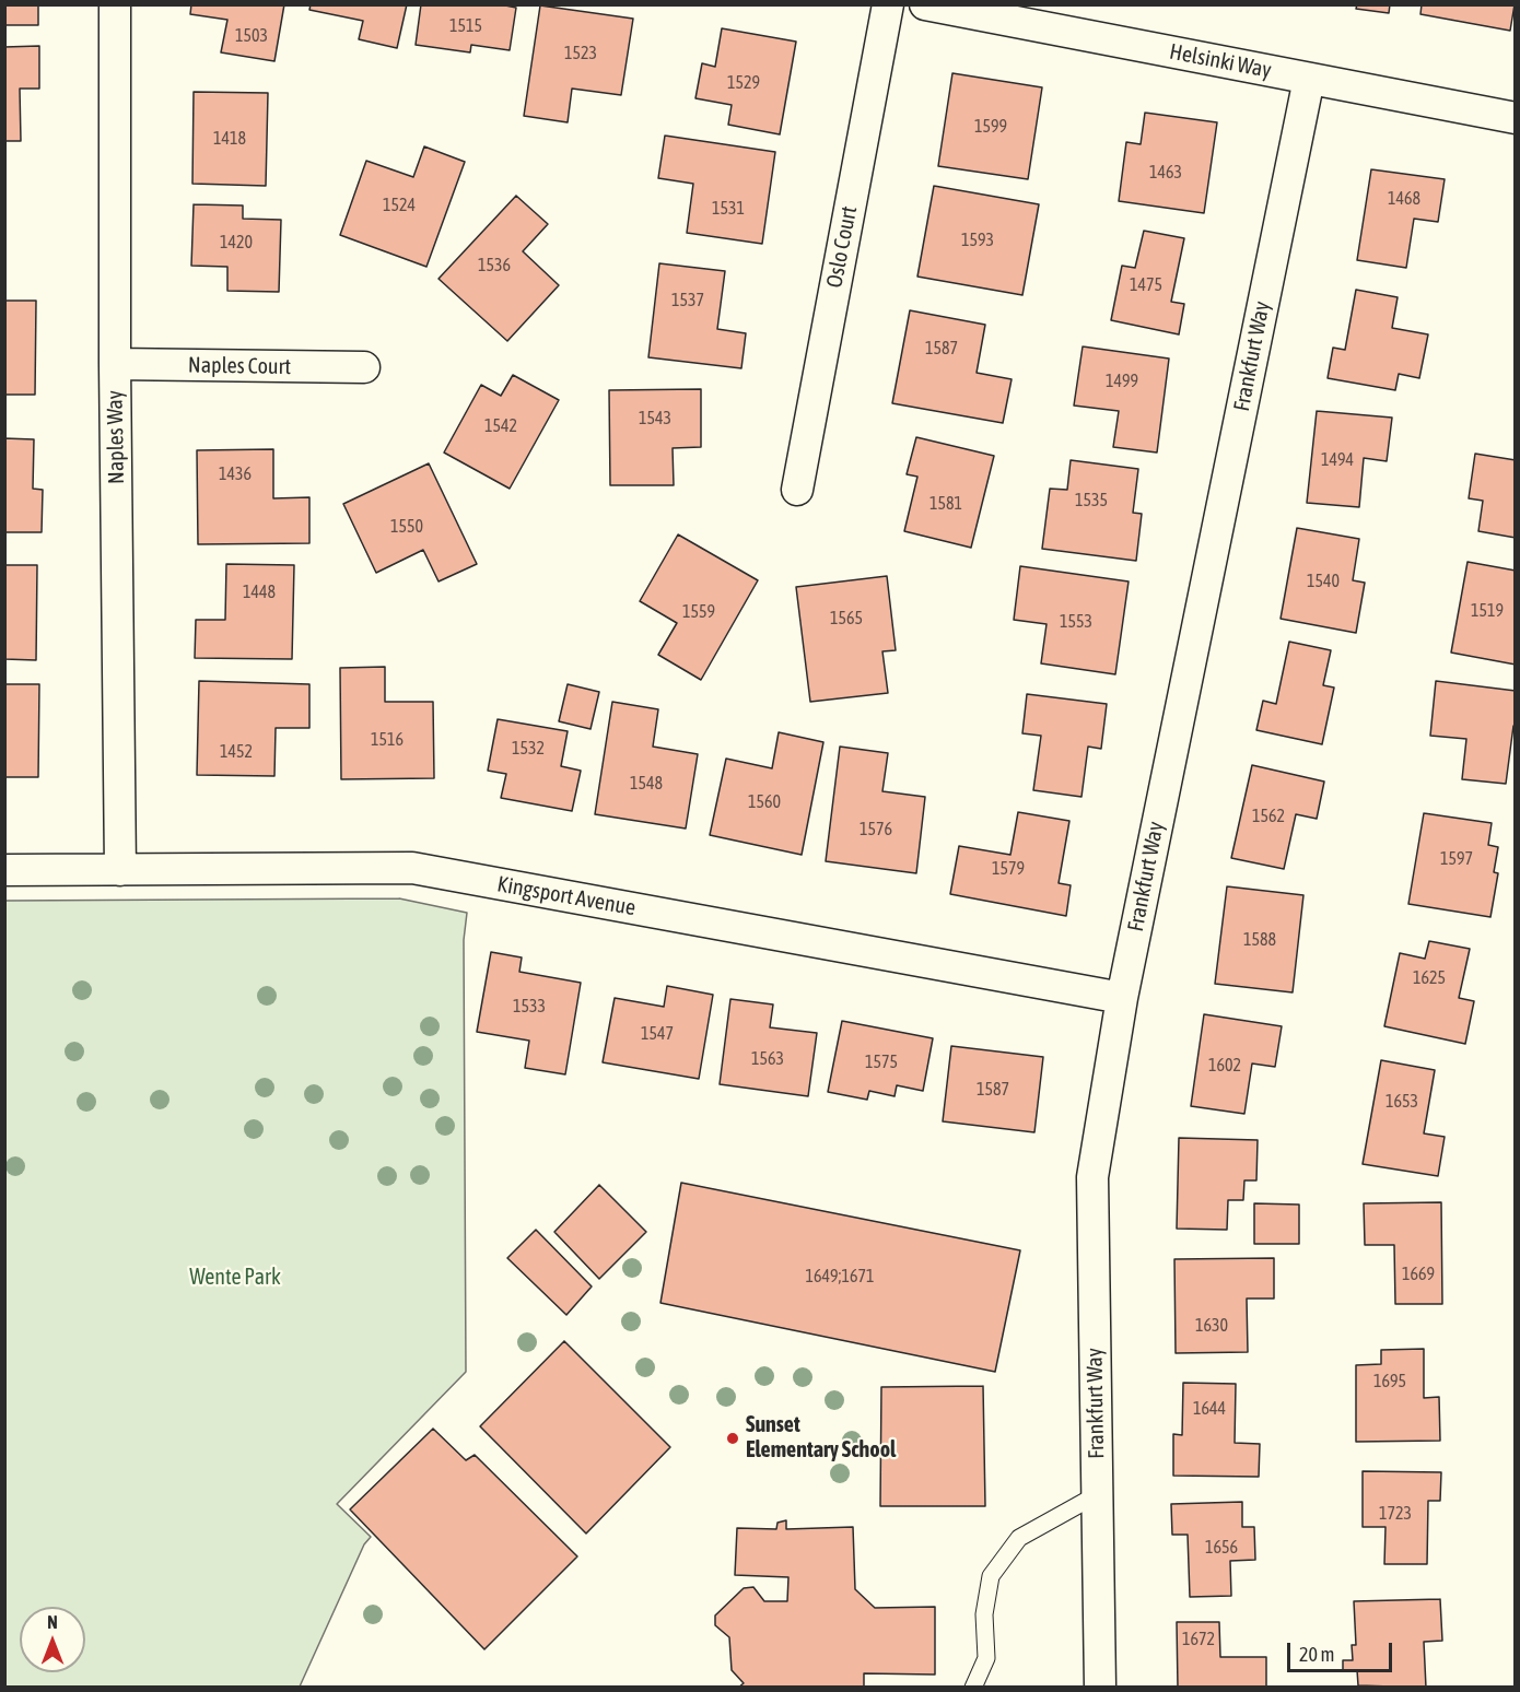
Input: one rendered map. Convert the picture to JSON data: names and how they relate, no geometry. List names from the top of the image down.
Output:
{
  "streets": {
    "street": [
      "Helsinki Way",
      "Oslo Court",
      "Frankfurt Way",
      "Naples Court",
      "Naples Way",
      "Kingsport Avenue"
    ]
  },
  "crossings": [
    ["Helsinki Way", "Frankfurt Way"],
    ["Frankfurt Way", "Kingsport Avenue"],
    ["Naples Court", "Naples Way"],
    ["Naples Way", "Kingsport Avenue"]
  ],
  "parks": ["Wente Park"],
  "places": ["Sunset Elementary School"],
  "house_numbers": [
    "1515",
    "1503",
    "1523",
    "1529",
    "1599",
    "1418",
    "1463",
    "1468",
    "1524",
    "1531",
    "1593",
    "1420",
    "1536",
    "1475",
    "1537",
    "1587",
    "1499",
    "1543",
    "1542",
    "1494",
    "1436",
    "1535",
    "1581",
    "1550",
    "1540",
    "1448",
    "1519",
    "1559",
    "1565",
    "1553",
    "1516",
    "1532",
    "1452",
    "1548",
    "1560",
    "1562",
    "1576",
    "1597",
    "1579",
    "1588",
    "1625",
    "1533",
    "1547",
    "1563",
    "1575",
    "1602",
    "1587",
    "1653",
    "1669",
    "1649;1671",
    "1630",
    "1695",
    "1644",
    "1723",
    "1656",
    "1672"
  ],
  "scale_bar": "20 m",
  "north": "top"
}
